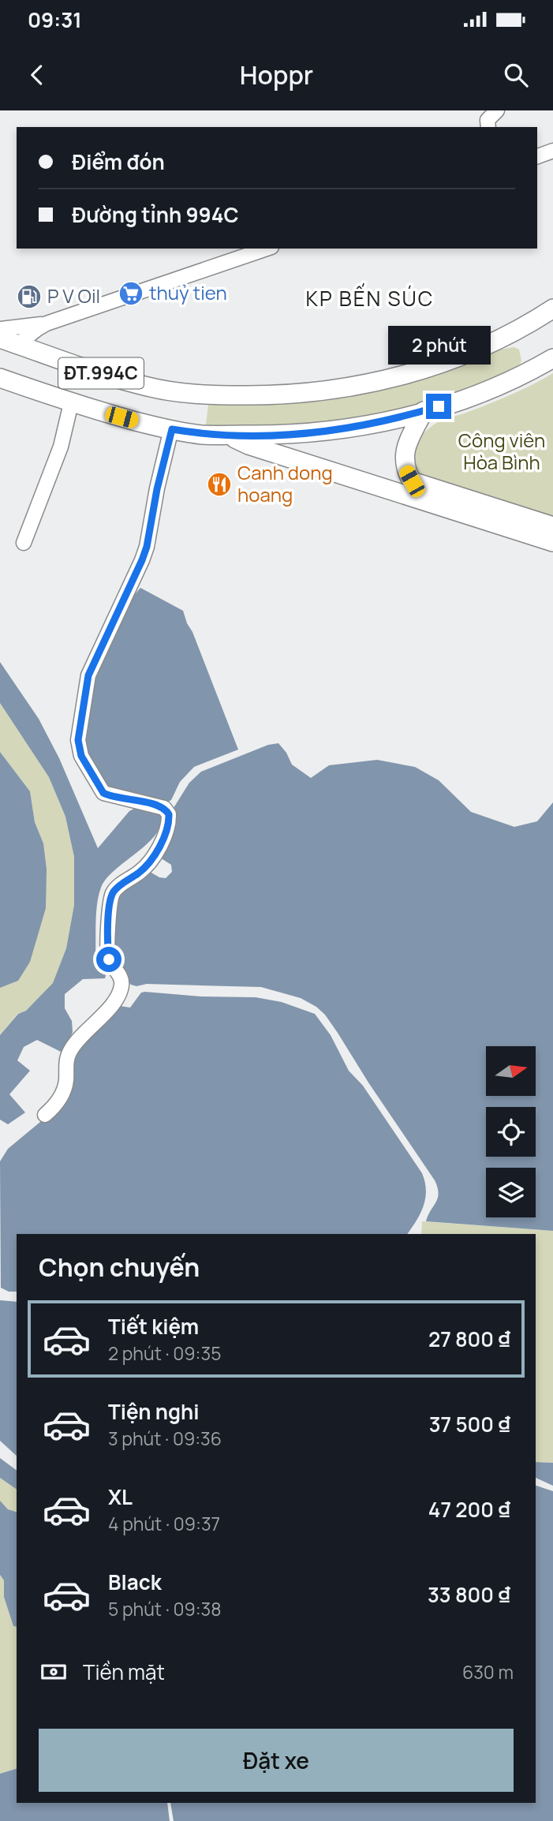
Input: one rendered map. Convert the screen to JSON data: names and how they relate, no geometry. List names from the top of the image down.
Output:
{
  "streets": {
    "main road": ["ĐT.994C"]
  },
  "districts": ["KP BẾN SÚC"],
  "parks": ["Công viên Hòa Bình"],
  "places": {
    "supermarket": ["thuỷ tien"],
    "fuel station": ["P V Oil"],
    "restaurant": ["Canh dong hoang"]
  },
  "north": "right",
  "page": {
    "status": "09:31",
    "header": "Hoppr",
    "banner": ["Điểm đón", "Đường tỉnh 994C"],
    "bubble": "2 phút",
    "heading": "Chọn chuyến",
    "list": [
      {
        "name": "Tiết kiệm",
        "note": "2 phút · 09:35",
        "value": "27 800 ₫"
      },
      {
        "name": "Tiện nghi",
        "note": "3 phút · 09:36",
        "value": "37 500 ₫"
      },
      {
        "name": "XL",
        "note": "4 phút · 09:37",
        "value": "47 200 ₫"
      },
      {
        "name": "Black",
        "note": "5 phút · 09:38",
        "value": "33 800 ₫"
      }
    ],
    "pay": ["Tiền mặt", "630 m"],
    "buttons": "Đặt xe"
  }
}
